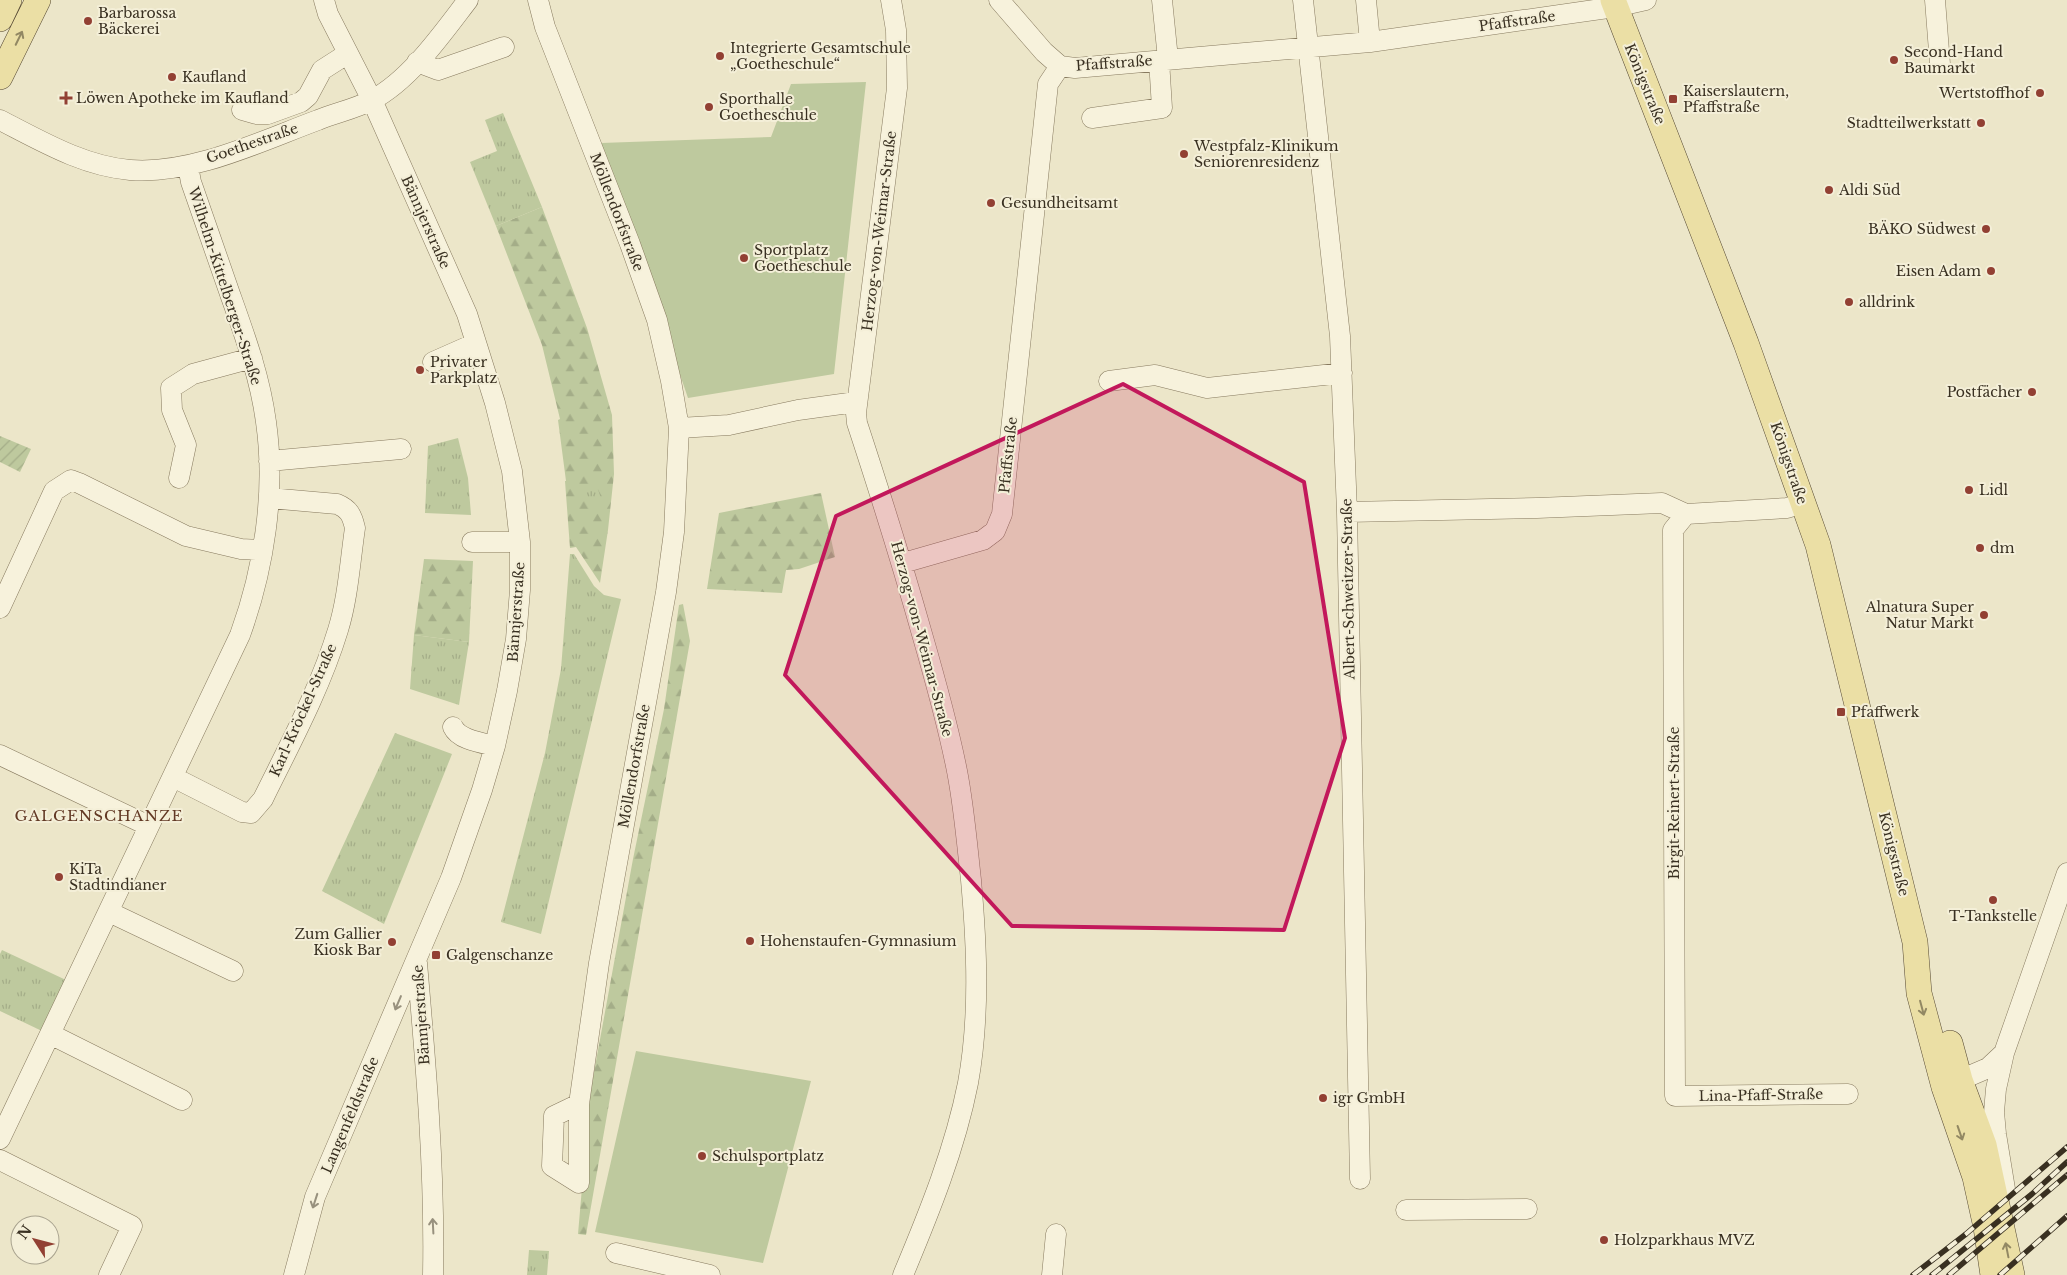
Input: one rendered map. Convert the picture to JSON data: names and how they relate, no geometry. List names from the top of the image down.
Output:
{
  "streets": {
    "main road": ["Königstraße"],
    "street": [
      "Pfaffstraße",
      "Goethestraße",
      "Möllendorfstraße",
      "Bännjerstraße",
      "Herzog-von-Weimar-Straße",
      "Wilhelm-Kittelberger-Straße",
      "Albert-Schweitzer-Straße",
      "Karl-Kröckel-Straße",
      "Birgit-Reinert-Straße",
      "Lina-Pfaff-Straße",
      "Langenfeldstraße"
    ]
  },
  "crossings": [
    ["Pfaffstraße", "Königstraße"],
    ["Pfaffstraße", "Herzog-von-Weimar-Straße"],
    ["Pfaffstraße", "Albert-Schweitzer-Straße"],
    ["Goethestraße", "Bännjerstraße"],
    ["Goethestraße", "Wilhelm-Kittelberger-Straße"],
    ["Bännjerstraße", "Langenfeldstraße"],
    ["Wilhelm-Kittelberger-Straße", "Karl-Kröckel-Straße"],
    ["Birgit-Reinert-Straße", "Lina-Pfaff-Straße"]
  ],
  "one_way": ["Langenfeldstraße"],
  "districts": ["GALGENSCHANZE"],
  "places": {
    "other": [
      "Barbarossa Bäckerei",
      "Integrierte Gesamtschule „Goetheschule“",
      "Second-Hand Baumarkt",
      "Kaufland",
      "Wertstoffhof",
      "Sporthalle Goetheschule",
      "Stadtteilwerkstatt",
      "Westpfalz-Klinikum Seniorenresidenz",
      "Aldi Süd",
      "Gesundheitsamt",
      "BÄKO Südwest",
      "Sportplatz Goetheschule",
      "Eisen Adam",
      "alldrink",
      "Privater Parkplatz",
      "Postfächer",
      "Lidl",
      "dm",
      "Alnatura Super Natur Markt",
      "KiTa Stadtindianer",
      "T-Tankstelle",
      "Hohenstaufen-Gymnasium",
      "Zum Gallier Kiosk Bar",
      "igr GmbH",
      "Schulsportplatz",
      "Holzparkhaus MVZ"
    ],
    "health": ["Löwen Apotheke im Kaufland"],
    "transit": ["Kaiserslautern, Pfaffstraße", "Pfaffwerk", "Galgenschanze"]
  },
  "north": "top left"
}
